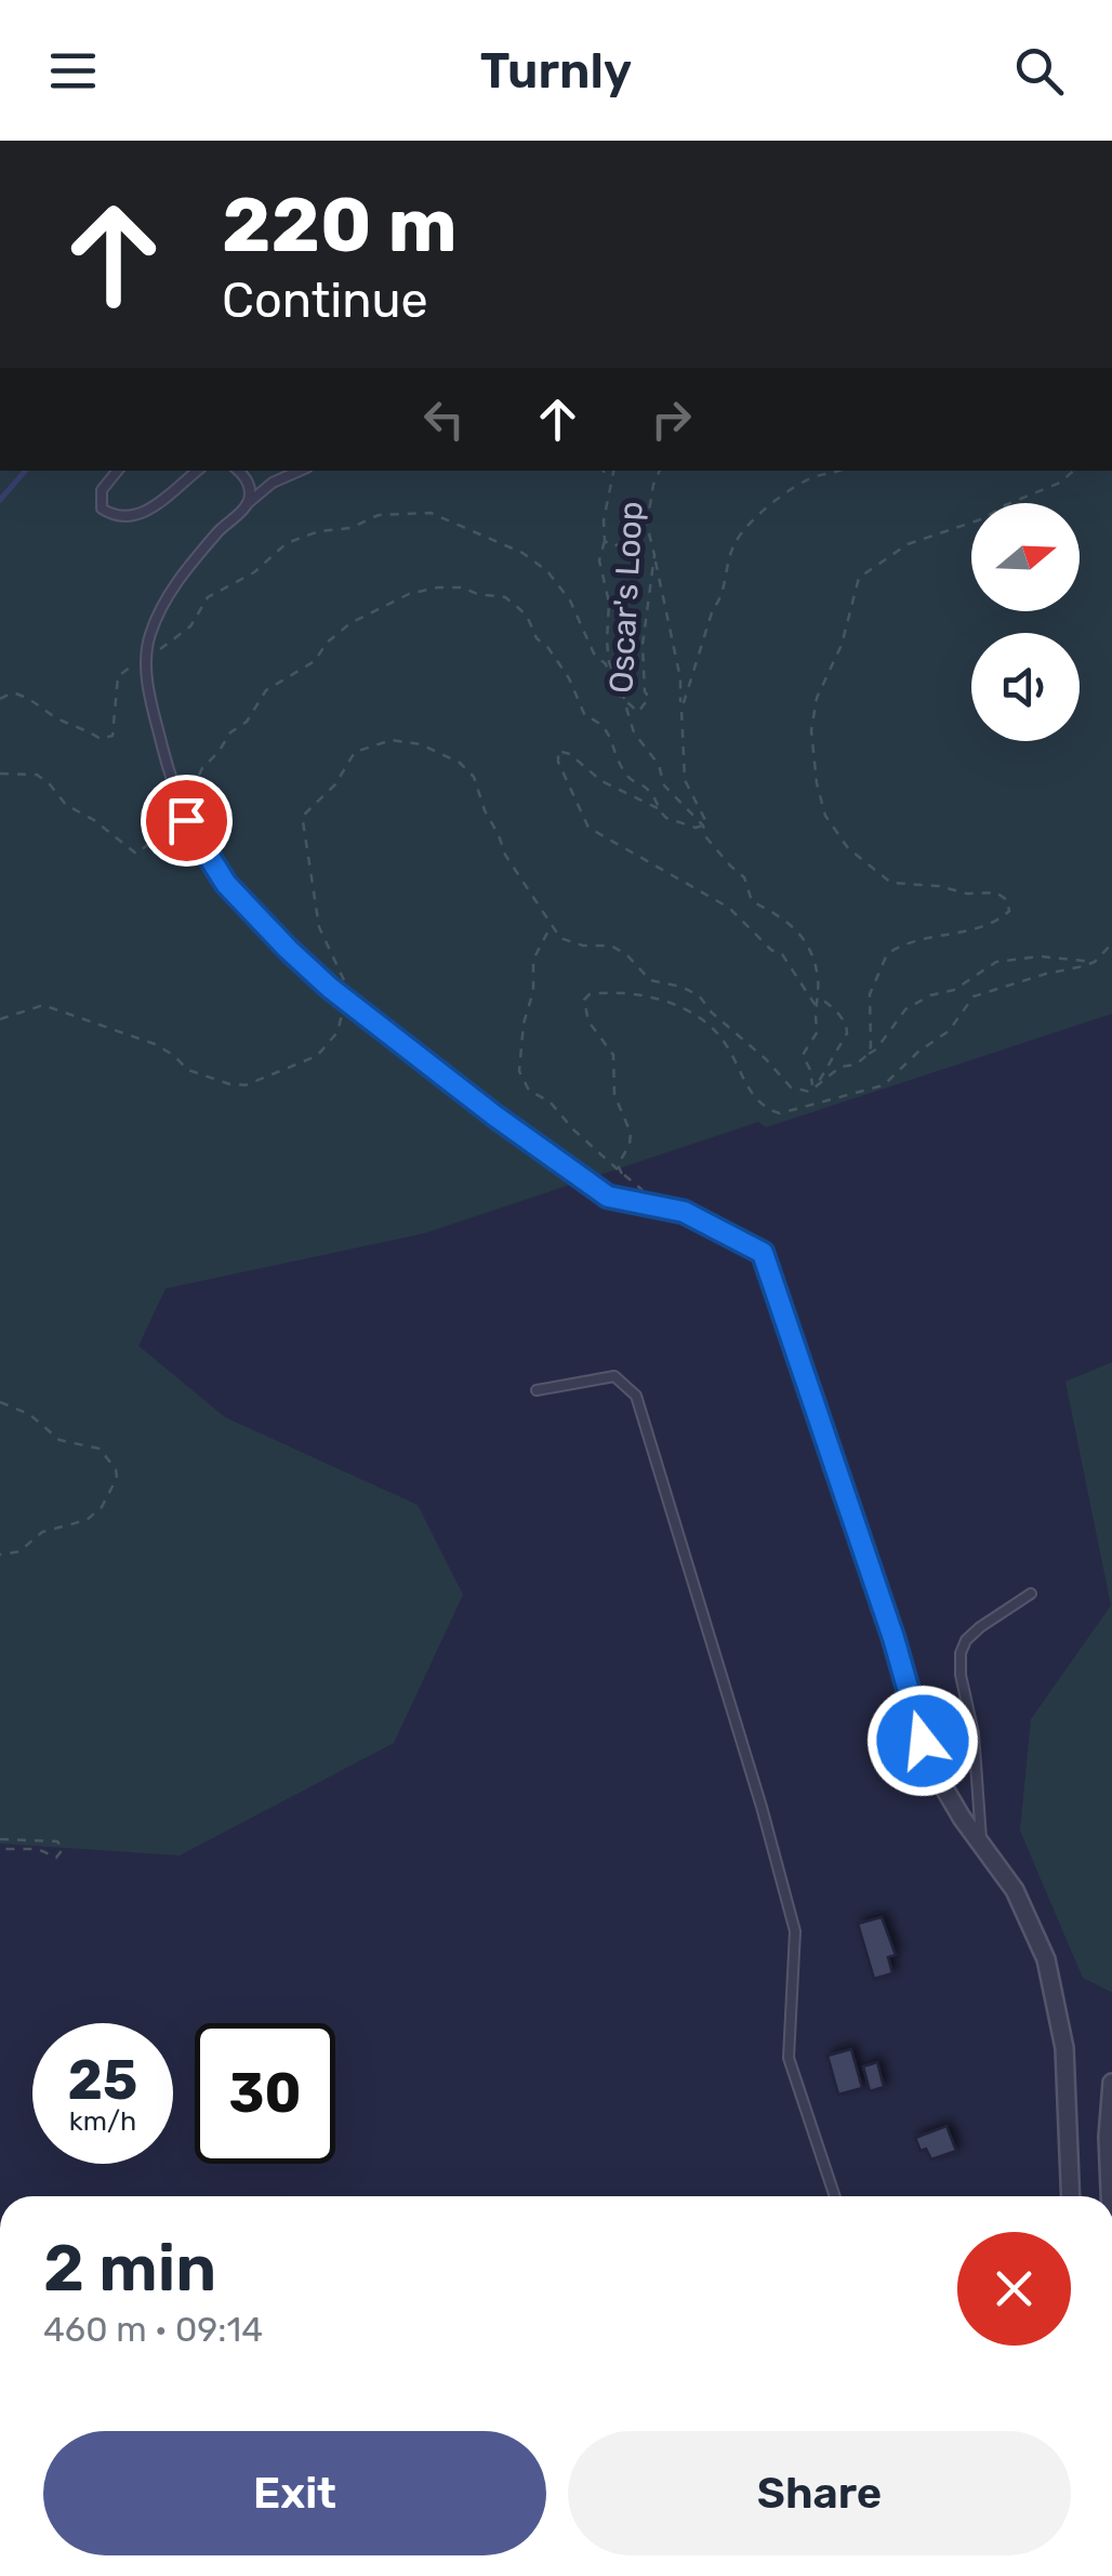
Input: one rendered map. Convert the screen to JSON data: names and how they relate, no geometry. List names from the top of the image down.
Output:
{
  "streets": {
    "path": ["Oscar's Loop"]
  },
  "north": "right",
  "page": {
    "header": "Turnly",
    "turn": ["220 m", "Continue"],
    "speed": "25 km/h",
    "limit": "30",
    "heading": ["2 min", "460 m · 09:14"],
    "buttons": ["Exit", "Share"]
  }
}
